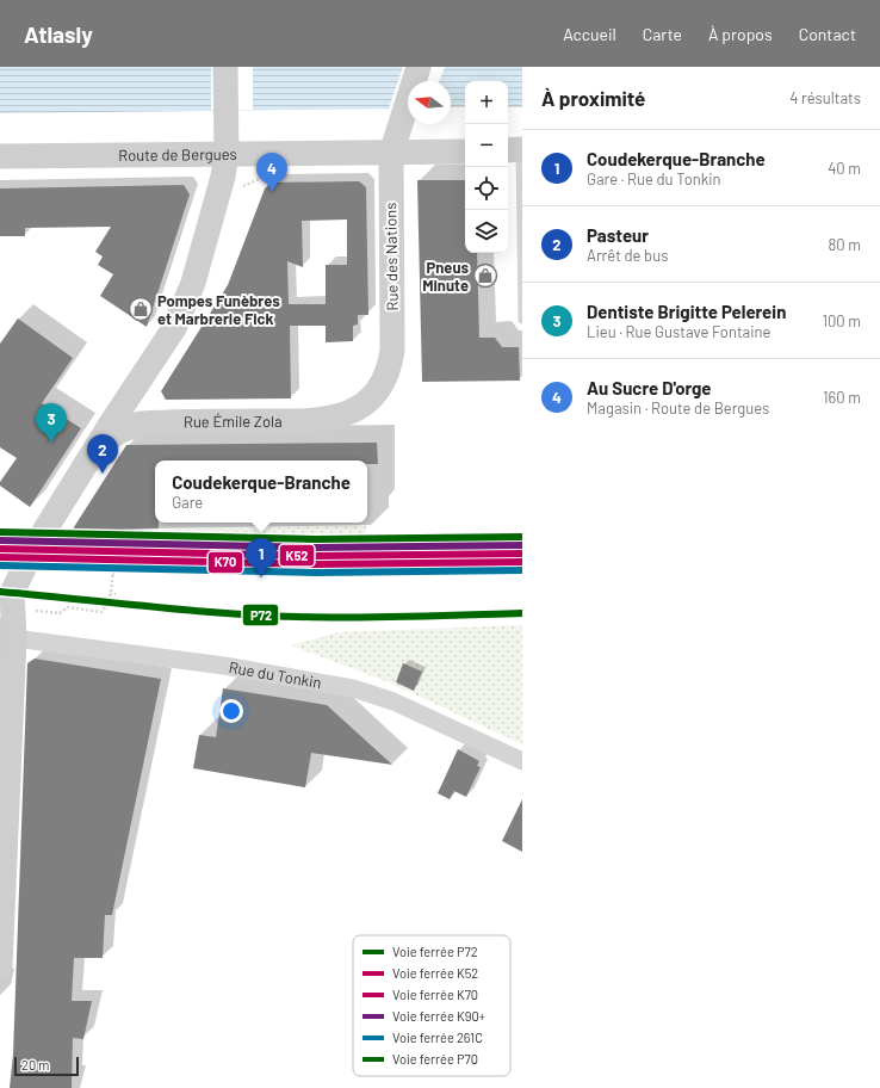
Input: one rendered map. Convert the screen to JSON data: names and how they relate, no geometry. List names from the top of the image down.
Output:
{
  "streets": {
    "street": [
      "Route de Bergues",
      "Rue des Nations",
      "Rue Émile Zola",
      "Rue du Tonkin"
    ]
  },
  "crossings": [
    ["Route de Bergues", "Rue des Nations"],
    ["Rue des Nations", "Rue Émile Zola"]
  ],
  "places": {
    "shop": ["Pneus Minute", "Pompes Funèbres et Marbrerie Fick"]
  },
  "lines": [
    "rail line P70",
    "rail line K90+",
    "rail line K52",
    "rail line K70",
    "rail line 261C",
    "rail line P72"
  ],
  "legend": [
    "Voie ferrée P72",
    "Voie ferrée K52",
    "Voie ferrée K70",
    "Voie ferrée K90+",
    "Voie ferrée 261C",
    "Voie ferrée P70"
  ],
  "scale_bar": "20 m",
  "north": "left",
  "page": {
    "header": "Atlasly",
    "nav": [
      "Accueil",
      "Carte",
      "À propos",
      "Contact"
    ],
    "heading": ["À proximité", "4 résultats"],
    "map_buttons": ["+", "−"],
    "list": [
      {
        "mark": "1",
        "name": "Coudekerque-Branche",
        "note": "Gare · Rue du Tonkin",
        "value": "40 m"
      },
      {
        "mark": "2",
        "name": "Pasteur",
        "note": "Arrêt de bus",
        "value": "80 m"
      },
      {
        "mark": "3",
        "name": "Dentiste Brigitte Pelerein",
        "note": "Lieu · Rue Gustave Fontaine",
        "value": "100 m"
      },
      {
        "mark": "4",
        "name": "Au Sucre D'orge",
        "note": "Magasin · Route de Bergues",
        "value": "160 m"
      }
    ],
    "pins": [
      "4",
      "3",
      "2",
      "1"
    ],
    "popup": ["Coudekerque-Branche", "Gare"],
    "scale": "20 m"
  }
}
